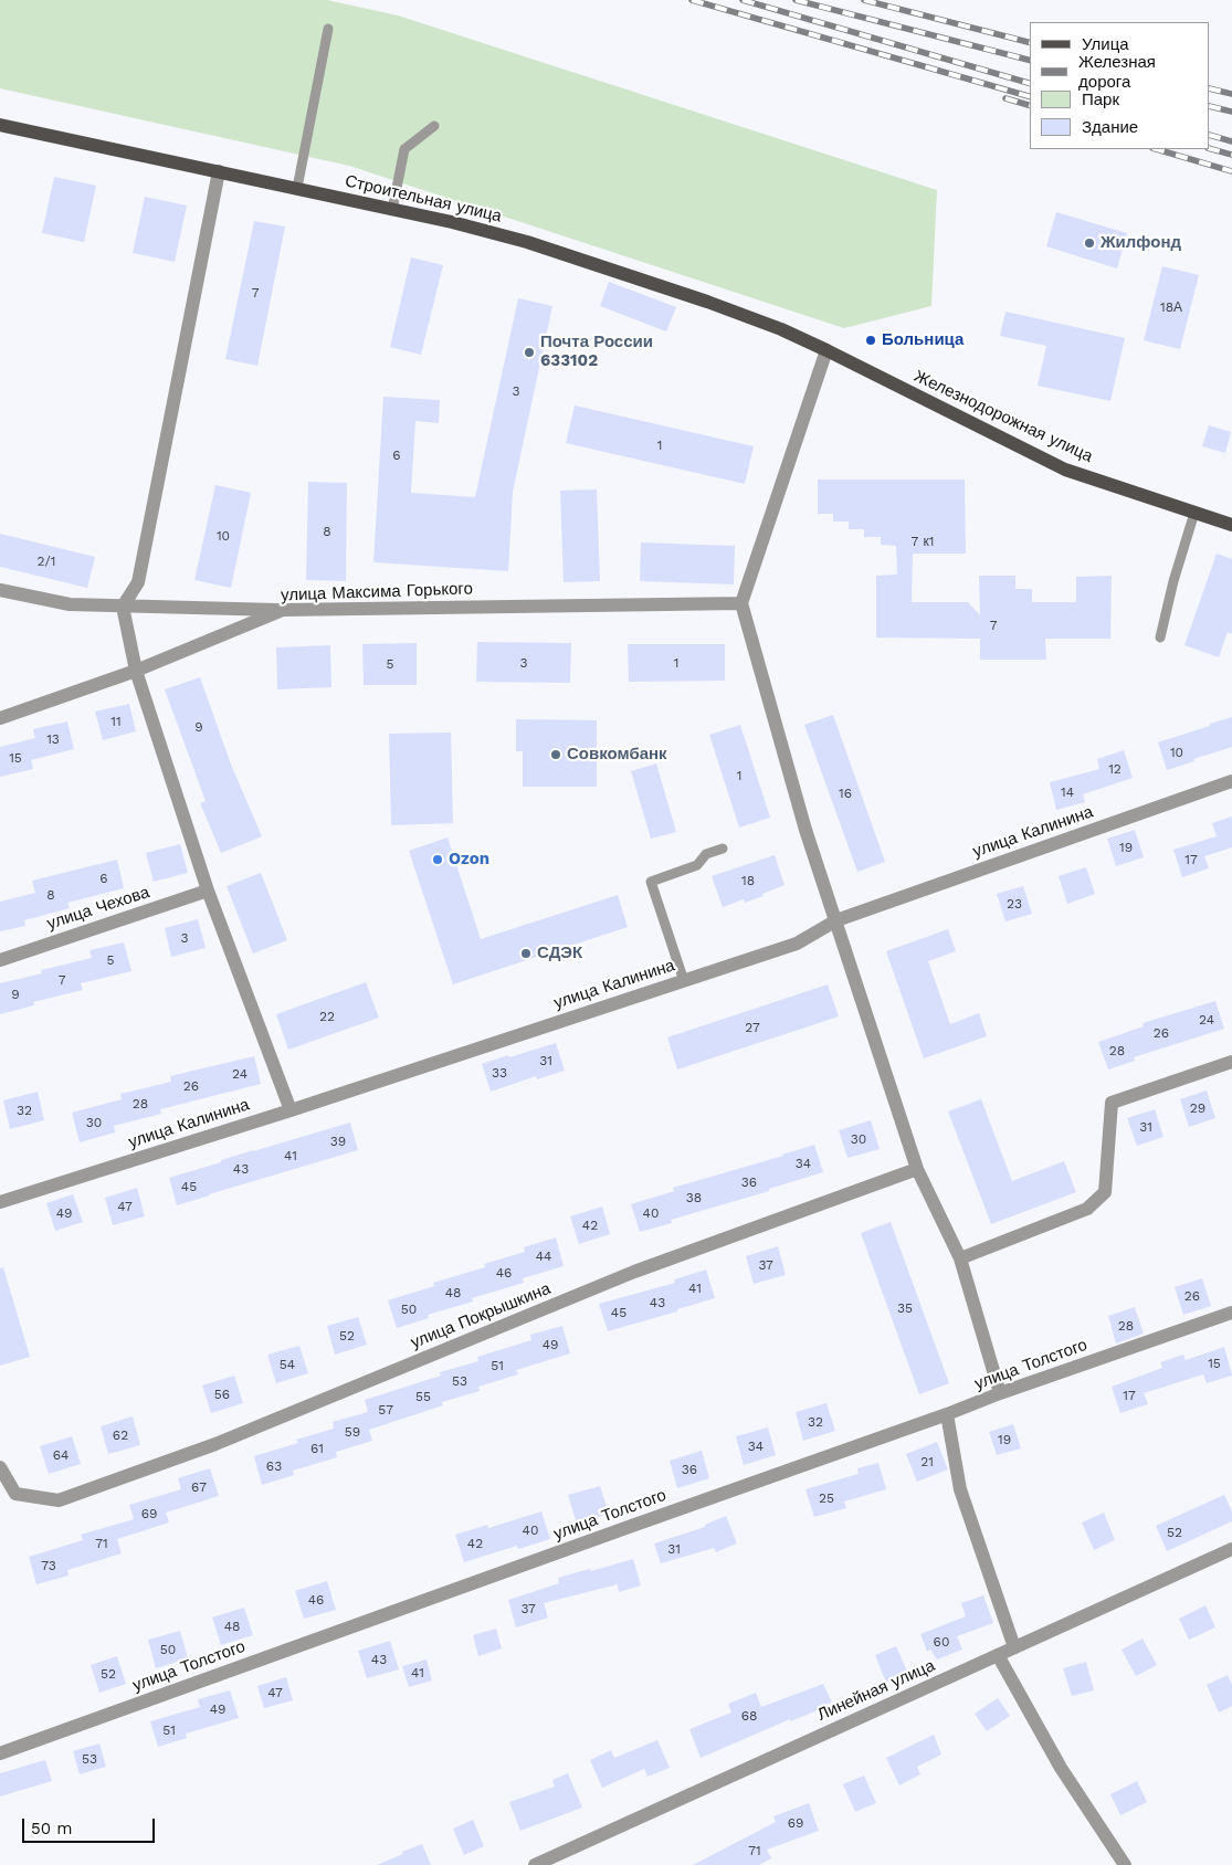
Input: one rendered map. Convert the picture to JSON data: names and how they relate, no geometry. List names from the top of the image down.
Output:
{
  "streets": {
    "main road": ["Строительная улица", "Железнодорожная улица"],
    "street": [
      "улица Максима Горького",
      "улица Калинина",
      "улица Чехова",
      "улица Покрышкина",
      "улица Толстого",
      "Линейная улица"
    ]
  },
  "crossings": [
    ["Строительная улица", "Железнодорожная улица"]
  ],
  "places": [
    "Жилфонд",
    "Больница",
    "Почта России 633102",
    "Совкомбанк",
    "Ozon",
    "СДЭК"
  ],
  "house_numbers": [
    "7",
    "18А",
    "3",
    "1",
    "6",
    "8",
    "10",
    "7 к1",
    "2/1",
    "7",
    "3",
    "1",
    "5",
    "11",
    "9",
    "13",
    "10",
    "15",
    "12",
    "1",
    "14",
    "16",
    "19",
    "17",
    "6",
    "18",
    "8",
    "23",
    "3",
    "5",
    "7",
    "9",
    "22",
    "24",
    "27",
    "26",
    "28",
    "31",
    "33",
    "24",
    "26",
    "28",
    "29",
    "32",
    "30",
    "31",
    "30",
    "39",
    "41",
    "34",
    "43",
    "36",
    "45",
    "38",
    "47",
    "49",
    "40",
    "42",
    "44",
    "37",
    "46",
    "41",
    "48",
    "26",
    "43",
    "35",
    "50",
    "45",
    "28",
    "52",
    "49",
    "15",
    "54",
    "51",
    "53",
    "56",
    "17",
    "55",
    "57",
    "32",
    "59",
    "62",
    "19",
    "34",
    "61",
    "64",
    "21",
    "63",
    "36",
    "67",
    "25",
    "69",
    "40",
    "52",
    "71",
    "42",
    "31",
    "73",
    "46",
    "37",
    "48",
    "60",
    "50",
    "43",
    "41",
    "52",
    "47",
    "49",
    "68",
    "51",
    "53",
    "69",
    "71"
  ],
  "legend": [
    "Улица",
    "Железная дорога",
    "Парк",
    "Здание"
  ],
  "scale_bar": "50 m"
}
